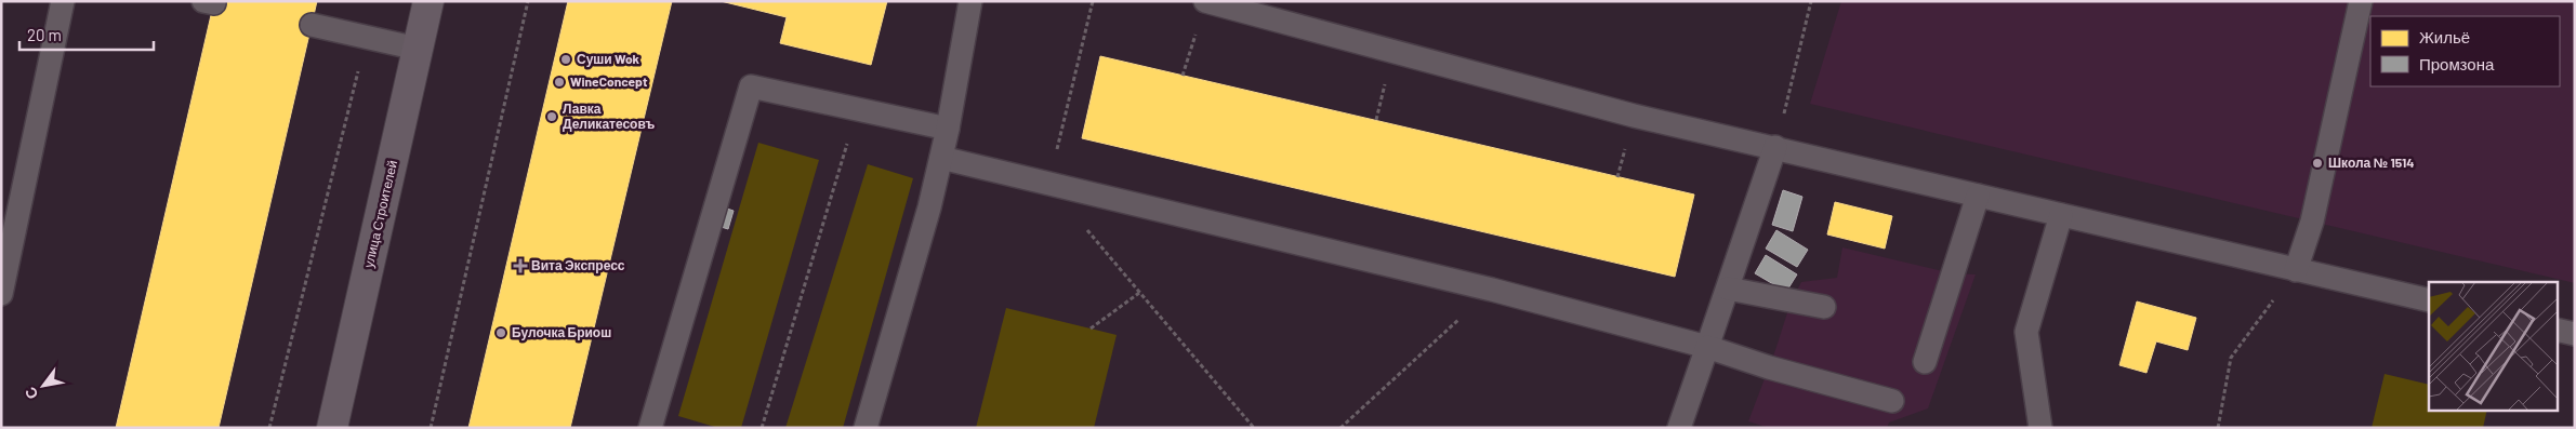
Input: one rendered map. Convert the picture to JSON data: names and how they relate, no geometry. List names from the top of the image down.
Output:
{
  "streets": {
    "street": ["улица Строителей"]
  },
  "places": {
    "other": [
      "Суши Wok",
      "WineConcept",
      "Лавка Деликатесовъ",
      "Школа № 1514",
      "Булочка Бриош"
    ],
    "health": ["Вита Экспресс"]
  },
  "legend": ["Жильё", "Промзона"],
  "scale_bar": "20 m",
  "north": "bottom left"
}
